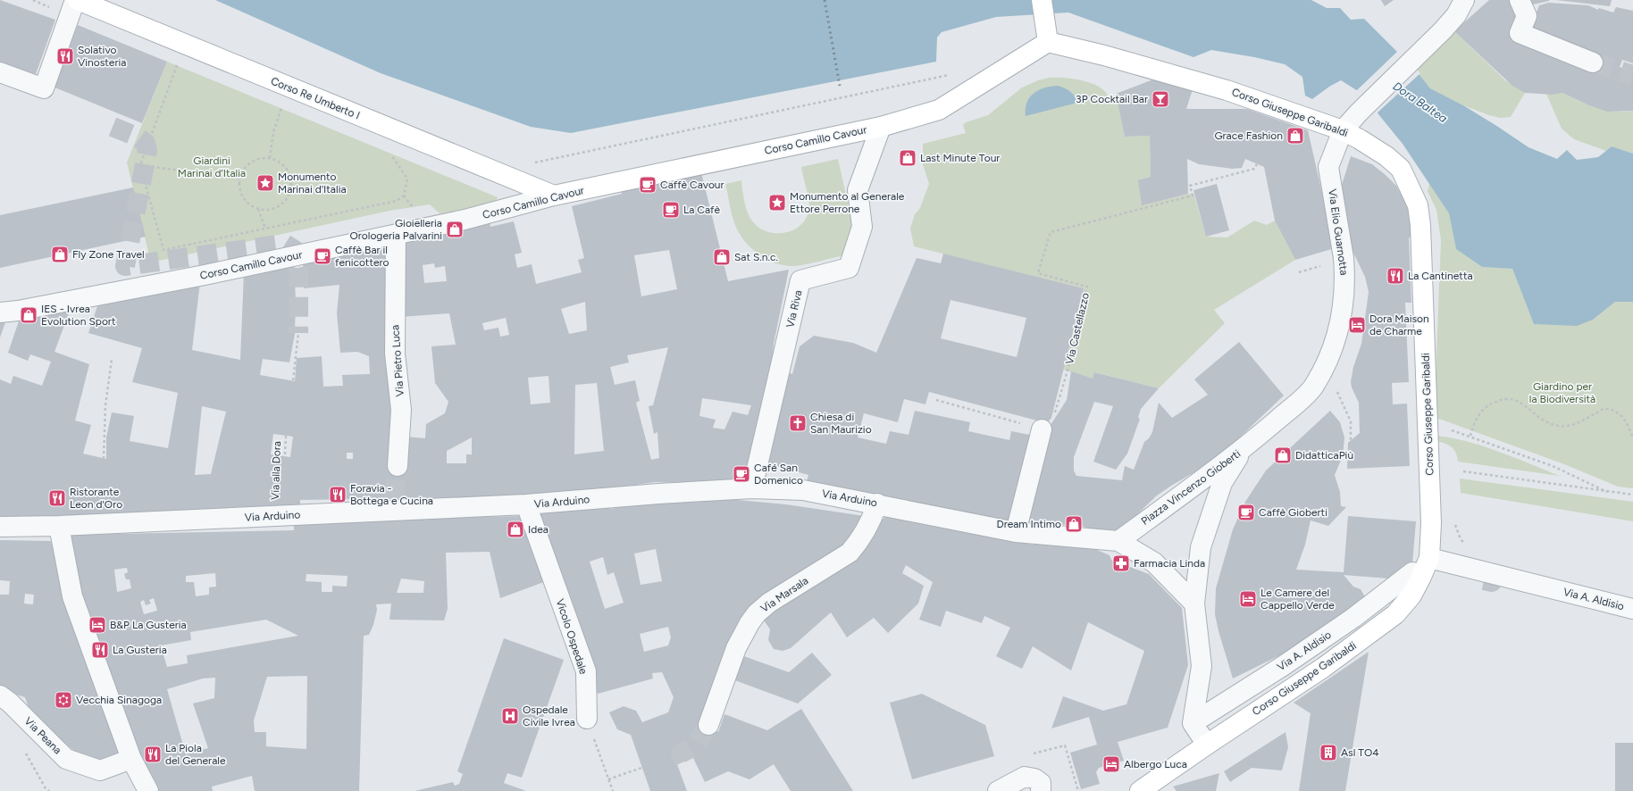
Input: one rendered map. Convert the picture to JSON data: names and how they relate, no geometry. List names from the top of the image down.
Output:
{
  "streets": {
    "main road": ["Corso Re Umberto I", "Corso Giuseppe Garibaldi", "Corso Camillo Cavour"],
    "street": [
      "Via Elio Guarnotta",
      "Via Riva",
      "Via Pietro Luca",
      "Piazza Vincenzo Gioberti",
      "Via Arduino",
      "Via Marsala",
      "Via A. Aldisio",
      "Vicolo Ospedale",
      "Via Peana"
    ],
    "path": ["Via Castellazzo", "Via alla Dora"]
  },
  "crossings": [
    ["Corso Re Umberto I", "Corso Camillo Cavour"],
    ["Corso Giuseppe Garibaldi", "Corso Camillo Cavour"],
    ["Corso Giuseppe Garibaldi", "Via Elio Guarnotta"],
    ["Corso Giuseppe Garibaldi", "Via A. Aldisio"],
    ["Corso Camillo Cavour", "Via Riva"],
    ["Corso Camillo Cavour", "Via Pietro Luca"],
    ["Via Elio Guarnotta", "Piazza Vincenzo Gioberti"],
    ["Via Riva", "Via Arduino"],
    ["Piazza Vincenzo Gioberti", "Via Arduino"],
    ["Via Arduino", "Via Marsala"],
    ["Via Arduino", "Vicolo Ospedale"]
  ],
  "water": ["Dora Baltea"],
  "parks": ["Giardini Marinai d’Italia", "Giardino per la Biodiversità"],
  "places": {
    "restaurant": [
      "Solativo Vinosteria",
      "La Cantinetta",
      "Foravia - Bottega e Cucina",
      "Ristorante Leon d'Oro",
      "La Gusteria",
      "La Piola del Generale"
    ],
    "bar": ["3P Cocktail Bar"],
    "shop": [
      "Grace Fashion",
      "Last Minute Tour",
      "Gioielleria Orologeria Palvarini",
      "Fly Zone Travel",
      "Sat S.n.c.",
      "IES - Ivrea Evolution Sport",
      "DidatticaPiù",
      "Dream Intimo",
      "Idea"
    ],
    "place": ["Monumento Marinai d'Italia", "Monumento al Generale Ettore Perrone"],
    "cafe": [
      "Caffè Cavour",
      "La Cafè",
      "Caffè Bar il fenicottero",
      "Café San Domenico",
      "Caffè Gioberti"
    ],
    "hotel": [
      "Dora Maison de Charme",
      "Le Camere del Cappello Verde",
      "B&P La Gusteria",
      "Albergo Luca"
    ],
    "church": ["Chiesa di San Maurizio"],
    "pharmacy": ["Farmacia Linda"],
    "synagogue": ["Vecchia Sinagoga"],
    "hospital": ["Ospedale Civile Ivrea"],
    "building": ["Asl TO4"]
  }
}
